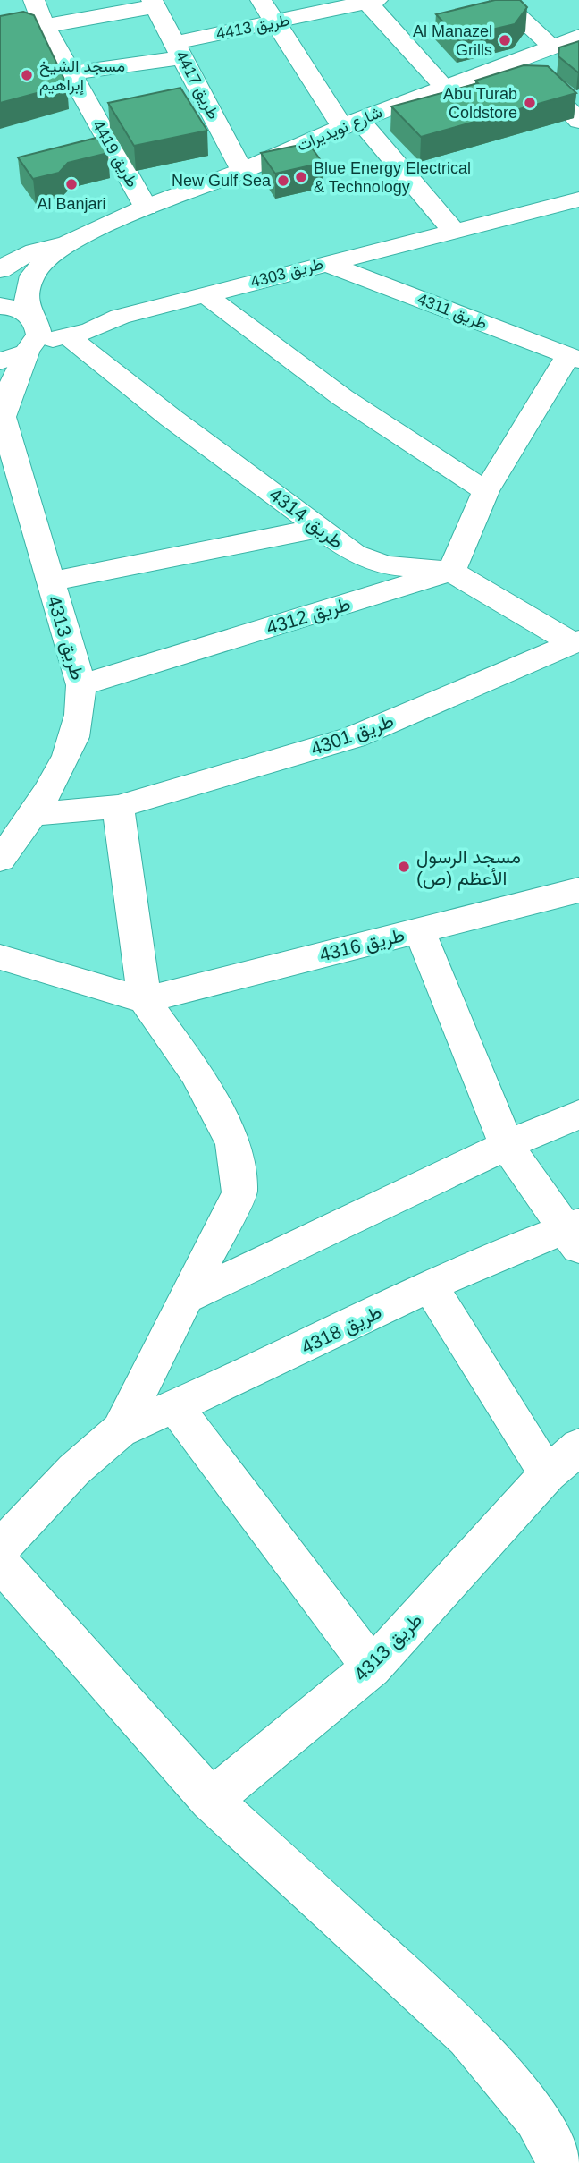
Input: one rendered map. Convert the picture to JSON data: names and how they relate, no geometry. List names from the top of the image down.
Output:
{
  "streets": {
    "street": [
      "طريق 4413",
      "طريق 4417",
      "شارع نويديرات",
      "طريق 4419",
      "طريق 4303",
      "طريق 4311",
      "طريق 4314",
      "طريق 4312",
      "طريق 4313",
      "طريق 4301",
      "طريق 4316",
      "طريق 4318"
    ]
  },
  "crossings": [
    ["طريق 4413", "طريق 4417"],
    ["طريق 4413", "شارع نويديرات"],
    ["طريق 4413", "طريق 4419"],
    ["طريق 4417", "شارع نويديرات"],
    ["شارع نويديرات", "طريق 4419"],
    ["شارع نويديرات", "طريق 4303"],
    ["شارع نويديرات", "طريق 4313"],
    ["طريق 4303", "طريق 4311"],
    ["طريق 4303", "طريق 4314"],
    ["طريق 4303", "طريق 4313"],
    ["طريق 4314", "طريق 4312"],
    ["طريق 4314", "طريق 4313"],
    ["طريق 4314", "طريق 4301"],
    ["طريق 4312", "طريق 4313"],
    ["طريق 4313", "طريق 4301"],
    ["طريق 4316", "طريق 4318"]
  ],
  "places": [
    "Al Manazel Grills",
    "مسجد الشيخ إبراهيم",
    "Abu Turab Coldstore",
    "Blue Energy Electrical & Technology",
    "New Gulf Sea",
    "Al Banjari",
    "مسجد الرسول الأعظم (ص)"
  ]
}
